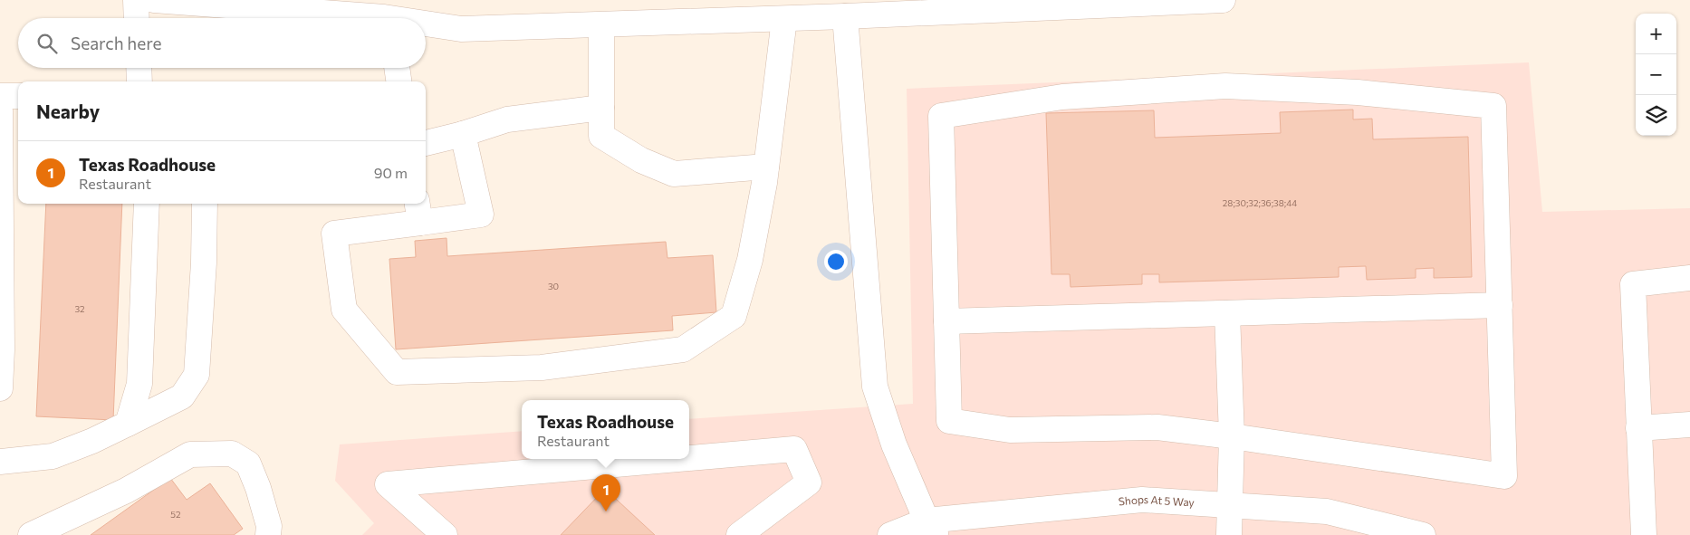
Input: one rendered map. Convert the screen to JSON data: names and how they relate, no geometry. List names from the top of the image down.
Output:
{
  "streets": {
    "lane": ["Shops At 5 Way"]
  },
  "house_numbers": [
    "28;30;32;36;38;44",
    "30",
    "32",
    "52"
  ],
  "page": {
    "map_buttons": ["+", "−"],
    "search": "Search here",
    "heading": "Nearby",
    "list": [
      {
        "mark": "1",
        "name": "Texas Roadhouse",
        "note": "Restaurant",
        "value": "90 m"
      }
    ],
    "popup": ["Texas Roadhouse", "Restaurant"],
    "pins": "1"
  }
}
